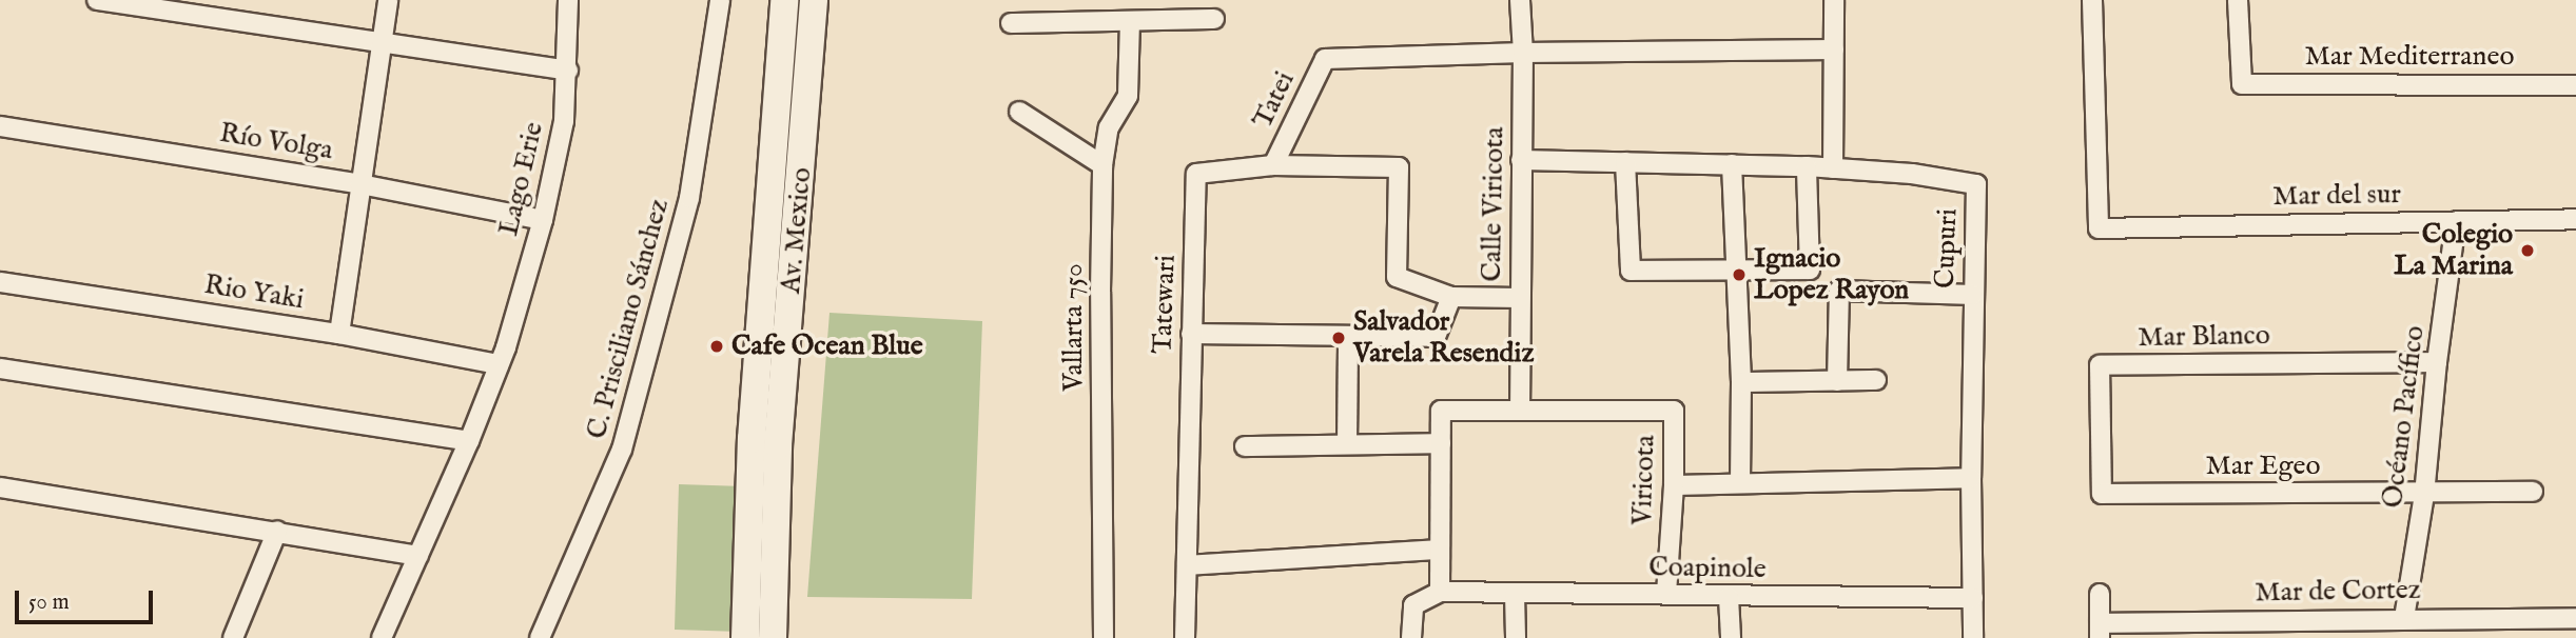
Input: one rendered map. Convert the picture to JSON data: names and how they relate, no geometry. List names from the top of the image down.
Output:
{
  "streets": {
    "main road": ["Av. Mexico"],
    "street": [
      "Mar Mediterraneo",
      "Tatei",
      "Río Volga",
      "Lago Erie",
      "Mar del sur",
      "Calle Viricota",
      "Cupuri",
      "Rio Yaki",
      "Tatewari",
      "C. Prisciliano Sánchez",
      "Vallarta 750",
      "Mar Blanco",
      "Océano Pacífico",
      "Mar Egeo",
      "Viricota",
      "Coapinole",
      "Mar de Cortez"
    ]
  },
  "crossings": [
    ["Tatei", "Calle Viricota"],
    ["Tatei", "Tatewari"],
    ["Río Volga", "Lago Erie"],
    ["Lago Erie", "Rio Yaki"],
    ["Mar del sur", "Océano Pacífico"],
    ["Calle Viricota", "Cupuri"],
    ["Calle Viricota", "Viricota"],
    ["Cupuri", "Coapinole"],
    ["Mar Blanco", "Océano Pacífico"],
    ["Mar Blanco", "Mar Egeo"],
    ["Océano Pacífico", "Mar Egeo"],
    ["Océano Pacífico", "Mar de Cortez"],
    ["Viricota", "Coapinole"]
  ],
  "places": [
    "Colegio La Marina",
    "Ignacio Lopez Rayon",
    "Salvador Varela Resendiz",
    "Cafe Ocean Blue"
  ],
  "scale_bar": "50 m"
}
